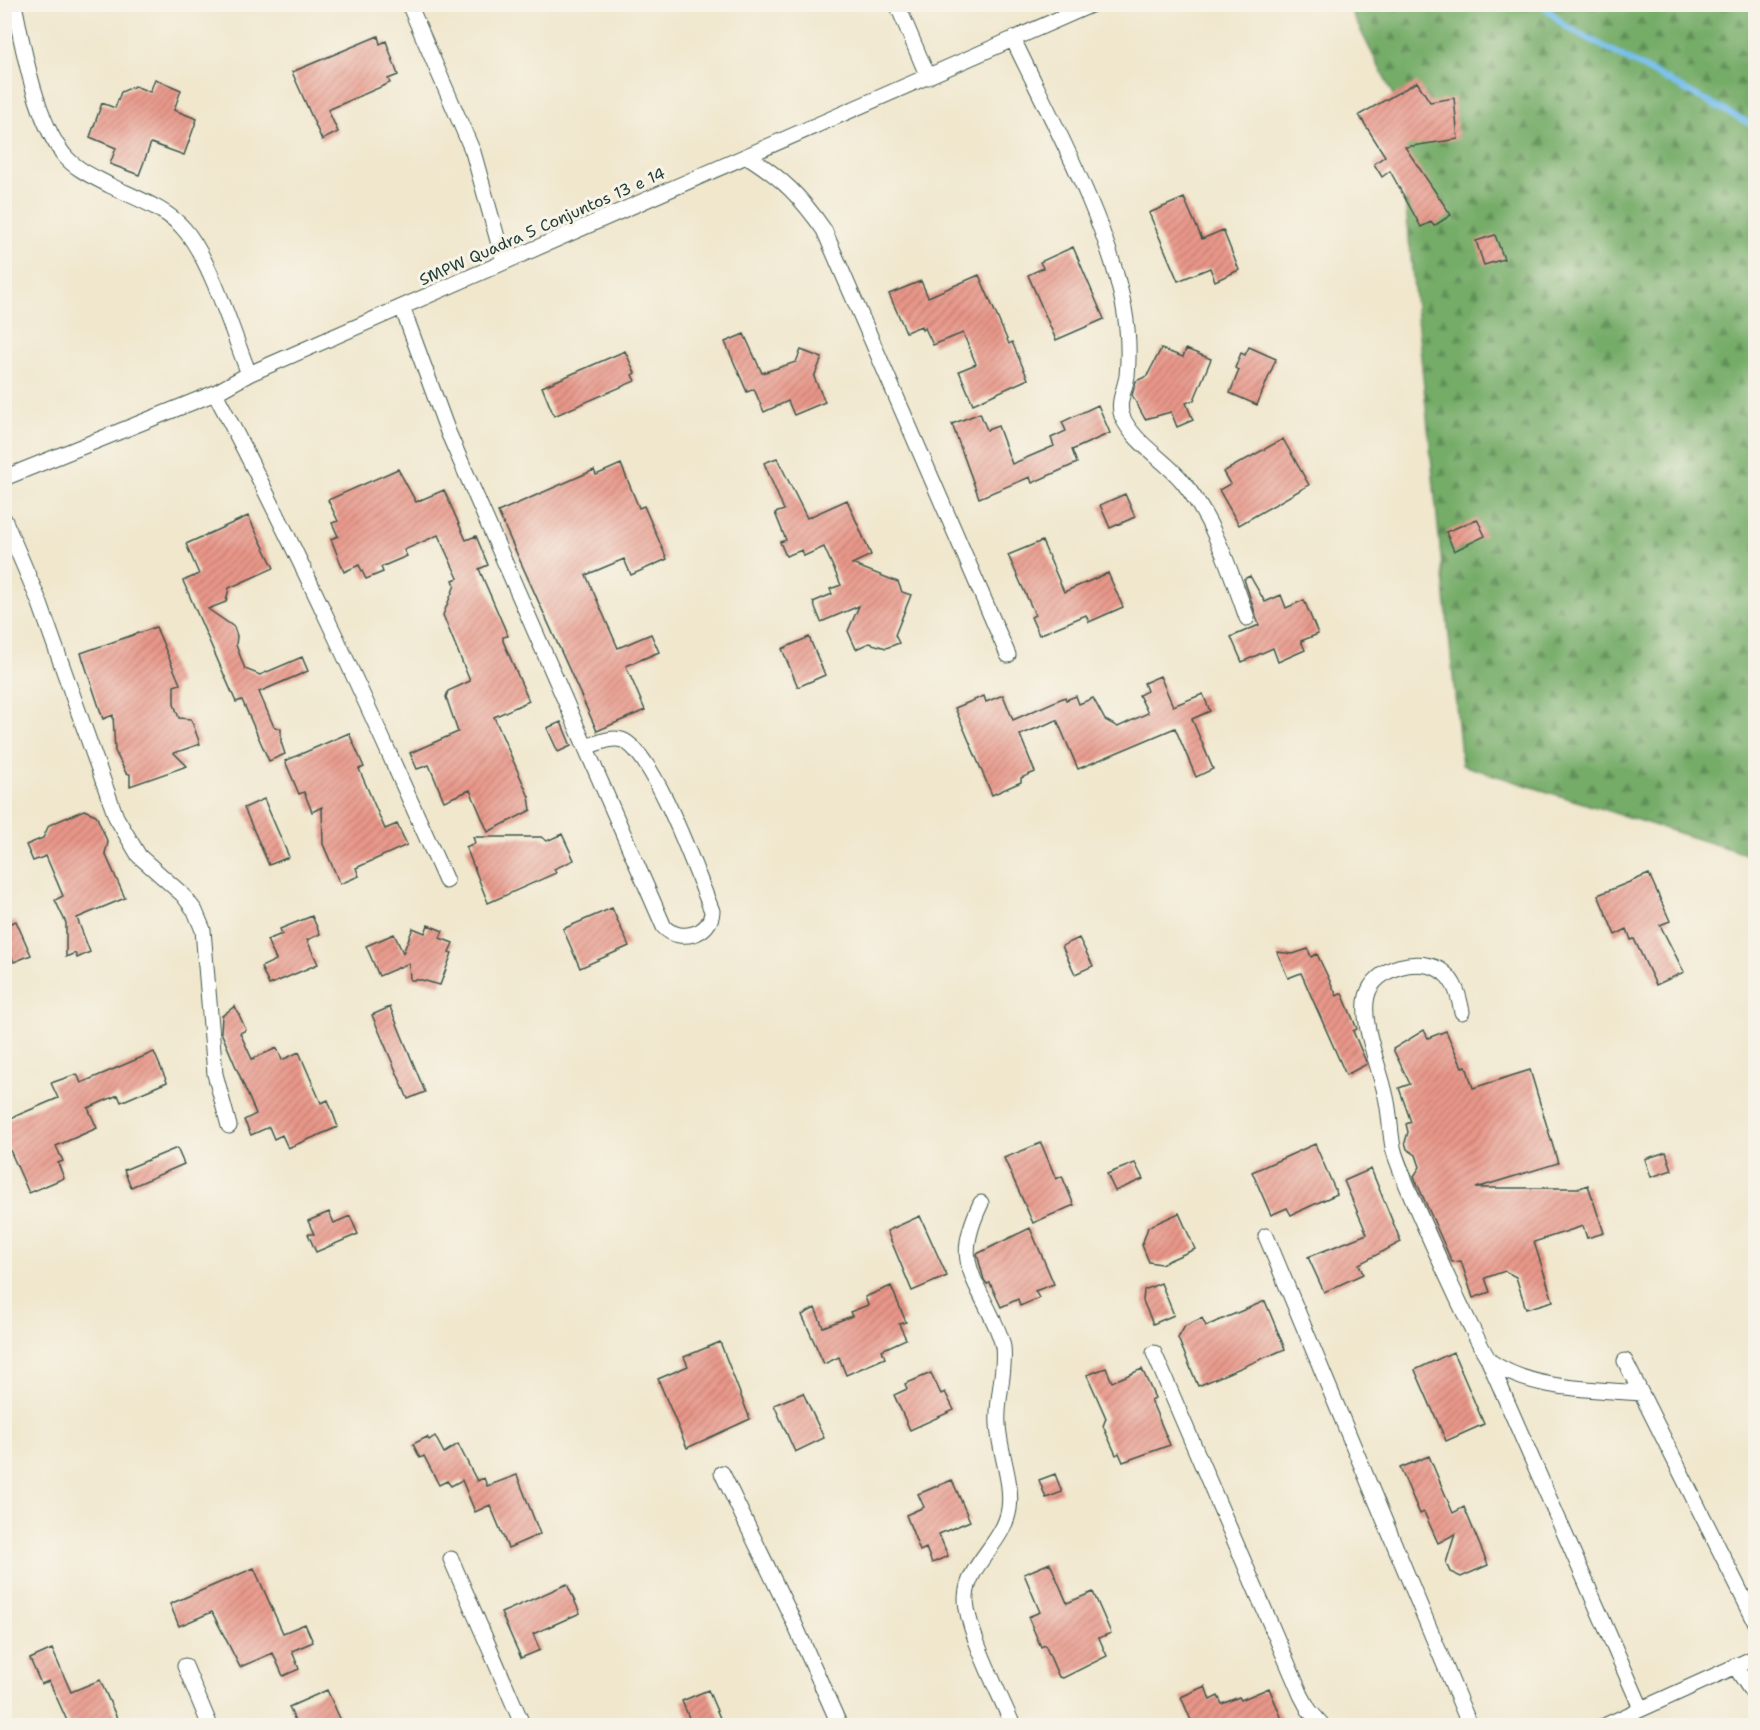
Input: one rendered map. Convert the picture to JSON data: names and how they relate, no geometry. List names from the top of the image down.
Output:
{
  "streets": {
    "street": ["SMPW Quadra 5 Conjuntos 13 e 14"]
  }
}
